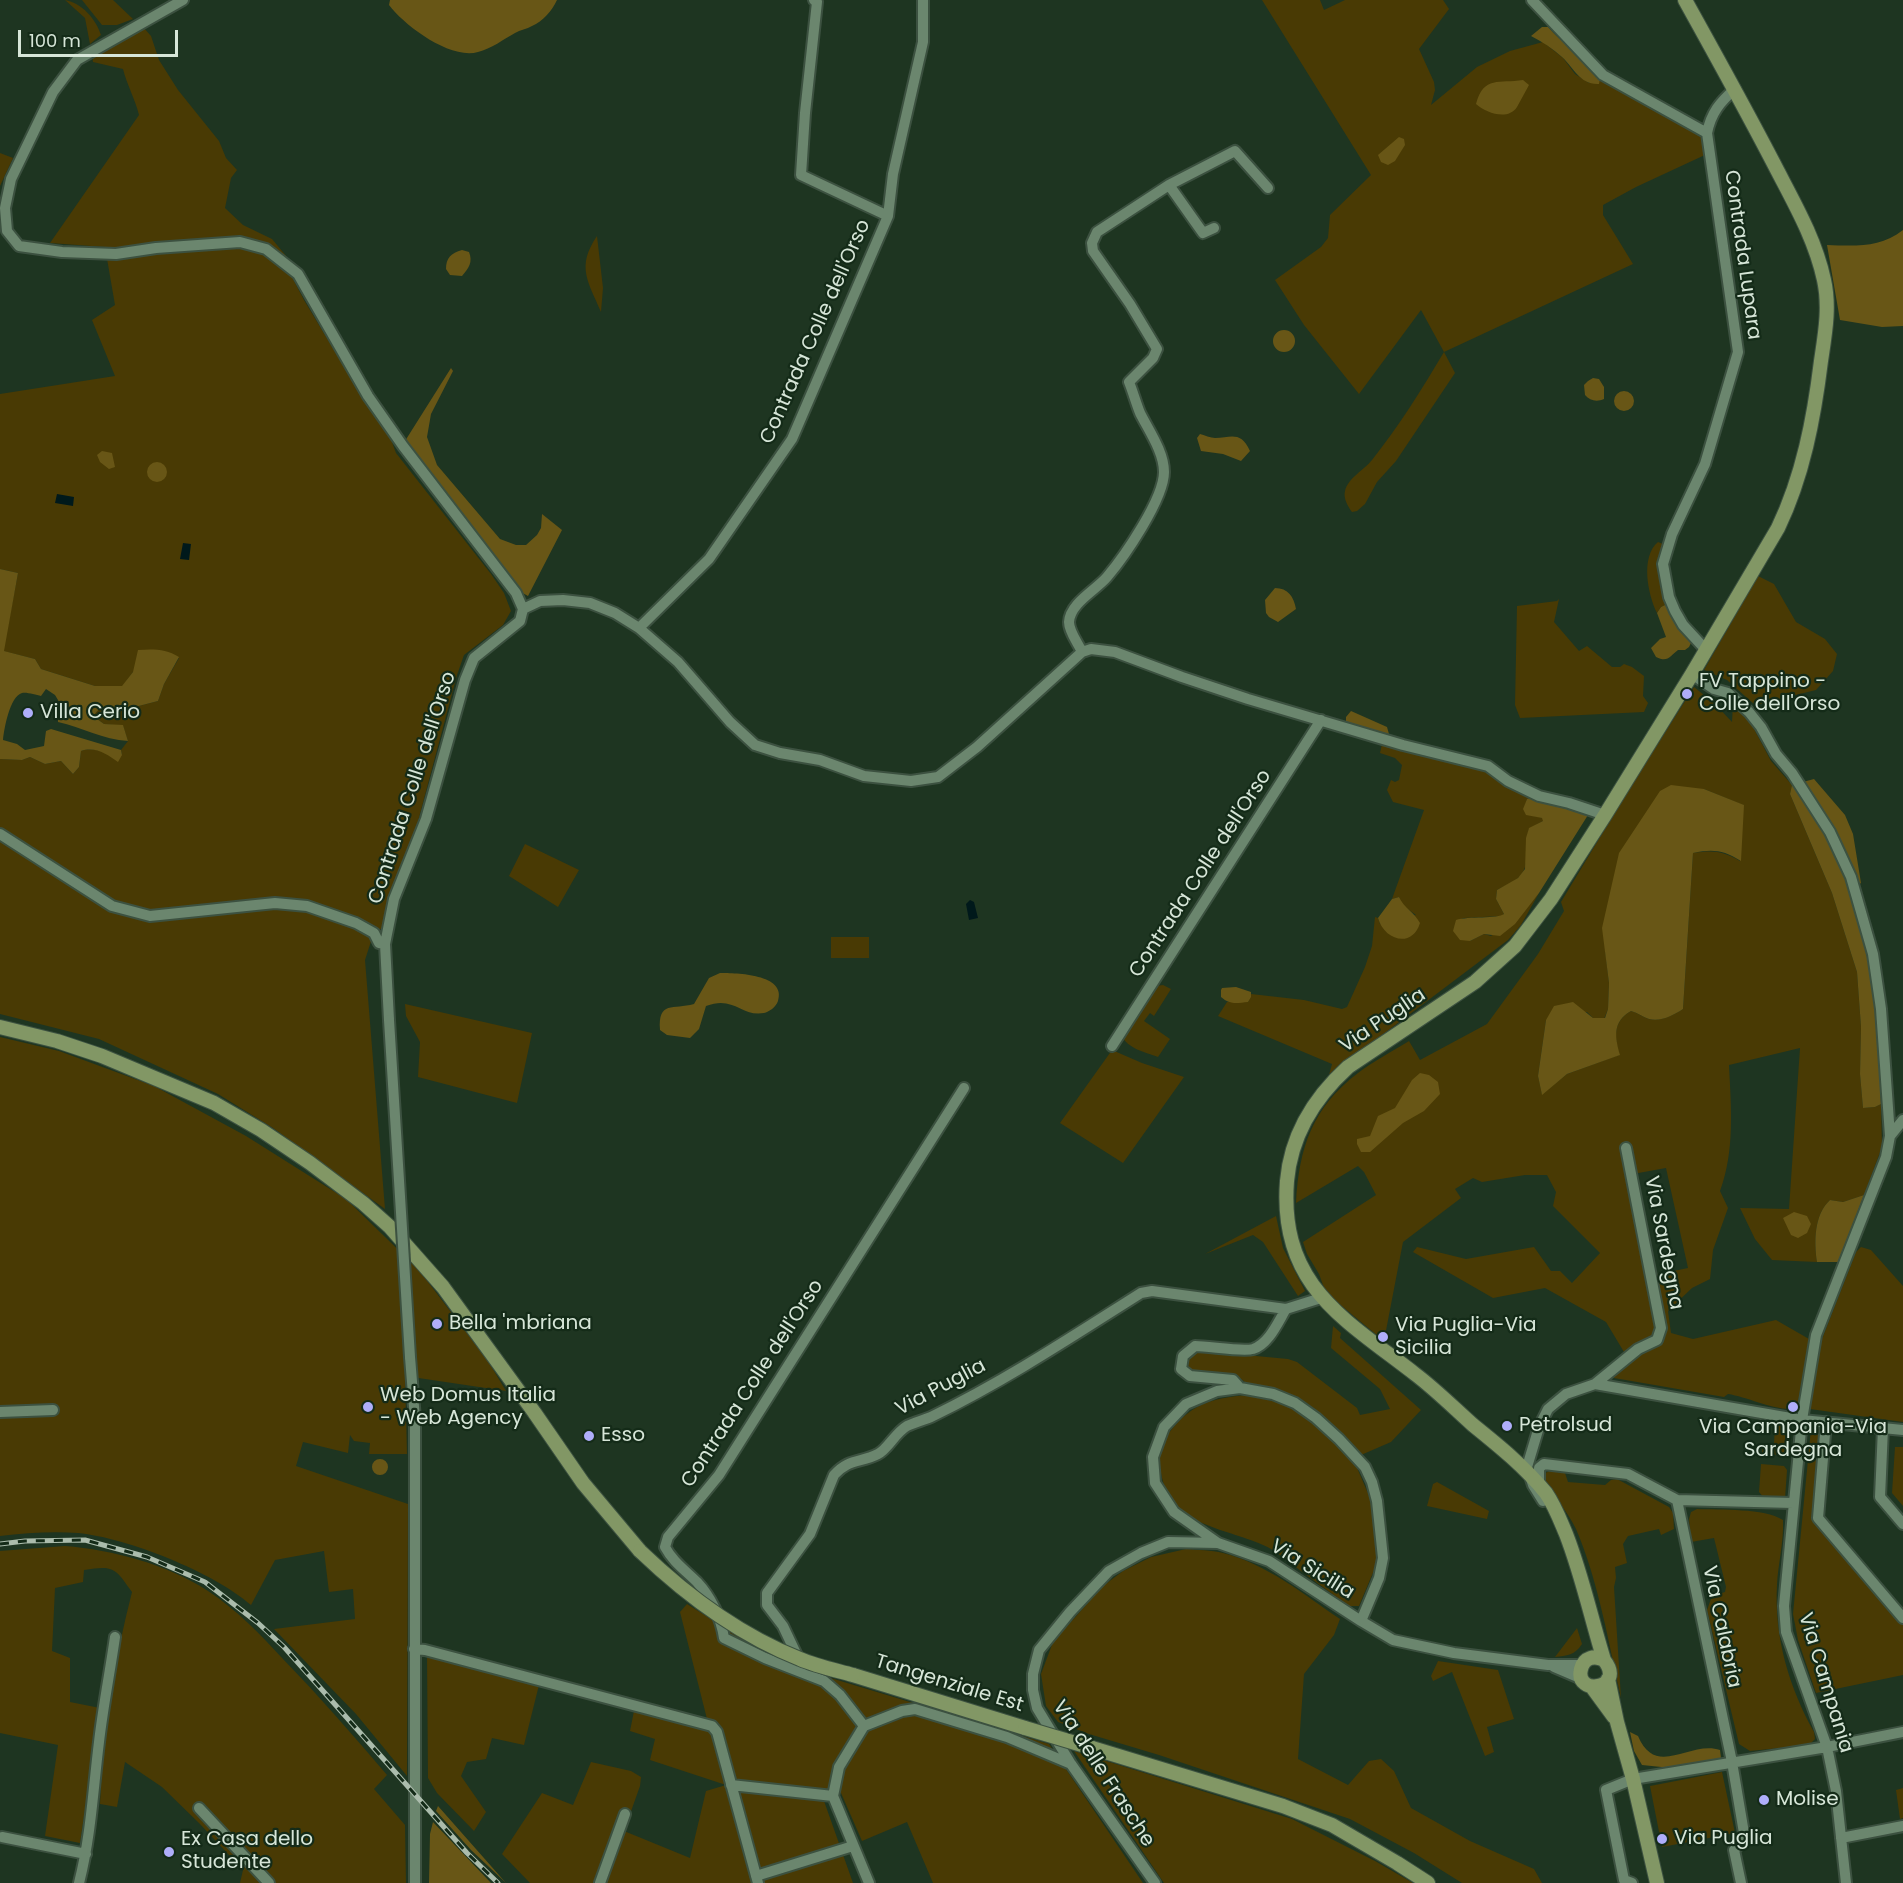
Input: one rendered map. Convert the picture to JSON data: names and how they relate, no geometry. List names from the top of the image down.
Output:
{
  "streets": {
    "main road": ["Via Puglia", "Tangenziale Est"],
    "street": [
      "Contrada Lupara",
      "Contrada Colle dell'Orso",
      "Via Sardegna",
      "Via Sicilia",
      "Via Calabria",
      "Via Campania",
      "Via delle Frasche"
    ]
  },
  "crossings": [
    ["Contrada Lupara", "Via Puglia"],
    ["Contrada Colle dell'Orso", "Via Puglia"],
    ["Via Puglia", "Via Sardegna"],
    ["Via Puglia", "Via Sicilia"],
    ["Via Sardegna", "Via Campania"],
    ["Via Sicilia", "Via delle Frasche"]
  ],
  "places": [
    "FV Tappino - Colle dell'Orso",
    "Villa Cerio",
    "Bella 'mbriana",
    "Via Puglia-Via Sicilia",
    "Web Domus Italia - Web Agency",
    "Via Campania-Via Sardegna",
    "Petrolsud",
    "Esso",
    "Molise",
    "Via Puglia",
    "Ex Casa dello Studente"
  ],
  "scale_bar": "100 m"
}
